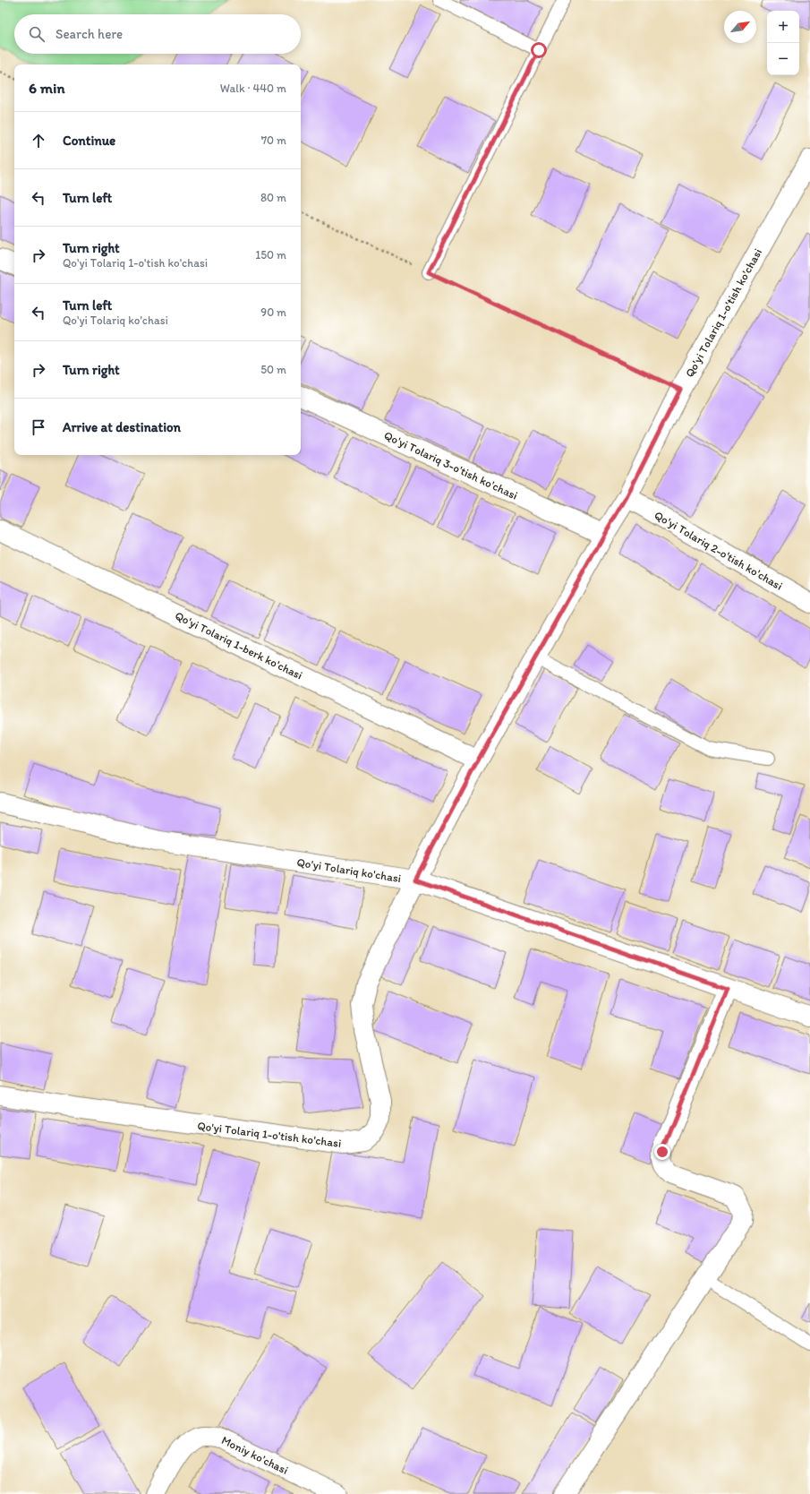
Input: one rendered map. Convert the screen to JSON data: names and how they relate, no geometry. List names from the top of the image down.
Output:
{
  "streets": {
    "street": [
      "Qo'yi Tolariq 1-o'tish ko'chasi",
      "Qo'yi Tolariq 3-o'tish ko'chasi",
      "Qo'yi Tolariq 2-o'tish ko'chasi",
      "Qo'yi Tolariq 1-berk ko'chasi",
      "Qo'yi Tolariq ko'chasi",
      "Moniy ko'chasi"
    ]
  },
  "crossings": [
    ["Qo'yi Tolariq 1-o'tish ko'chasi", "Qo'yi Tolariq 3-o'tish ko'chasi"],
    ["Qo'yi Tolariq 1-o'tish ko'chasi", "Qo'yi Tolariq 2-o'tish ko'chasi"],
    ["Qo'yi Tolariq 1-o'tish ko'chasi", "Qo'yi Tolariq 1-berk ko'chasi"],
    ["Qo'yi Tolariq 1-o'tish ko'chasi", "Qo'yi Tolariq ko'chasi"]
  ],
  "north": "top right",
  "page": {
    "map_buttons": ["+", "−"],
    "search": "Search here",
    "heading": ["6 min", "Walk · 440 m"],
    "list": [
      ["Continue", "70 m"],
      ["Turn left", "80 m"],
      ["Turn right", "Qo'yi Tolariq 1-o'tish ko'chasi", "150 m"],
      ["Turn left", "Qo'yi Tolariq ko'chasi", "90 m"],
      ["Turn right", "50 m"],
      "Arrive at destination"
    ]
  }
}
